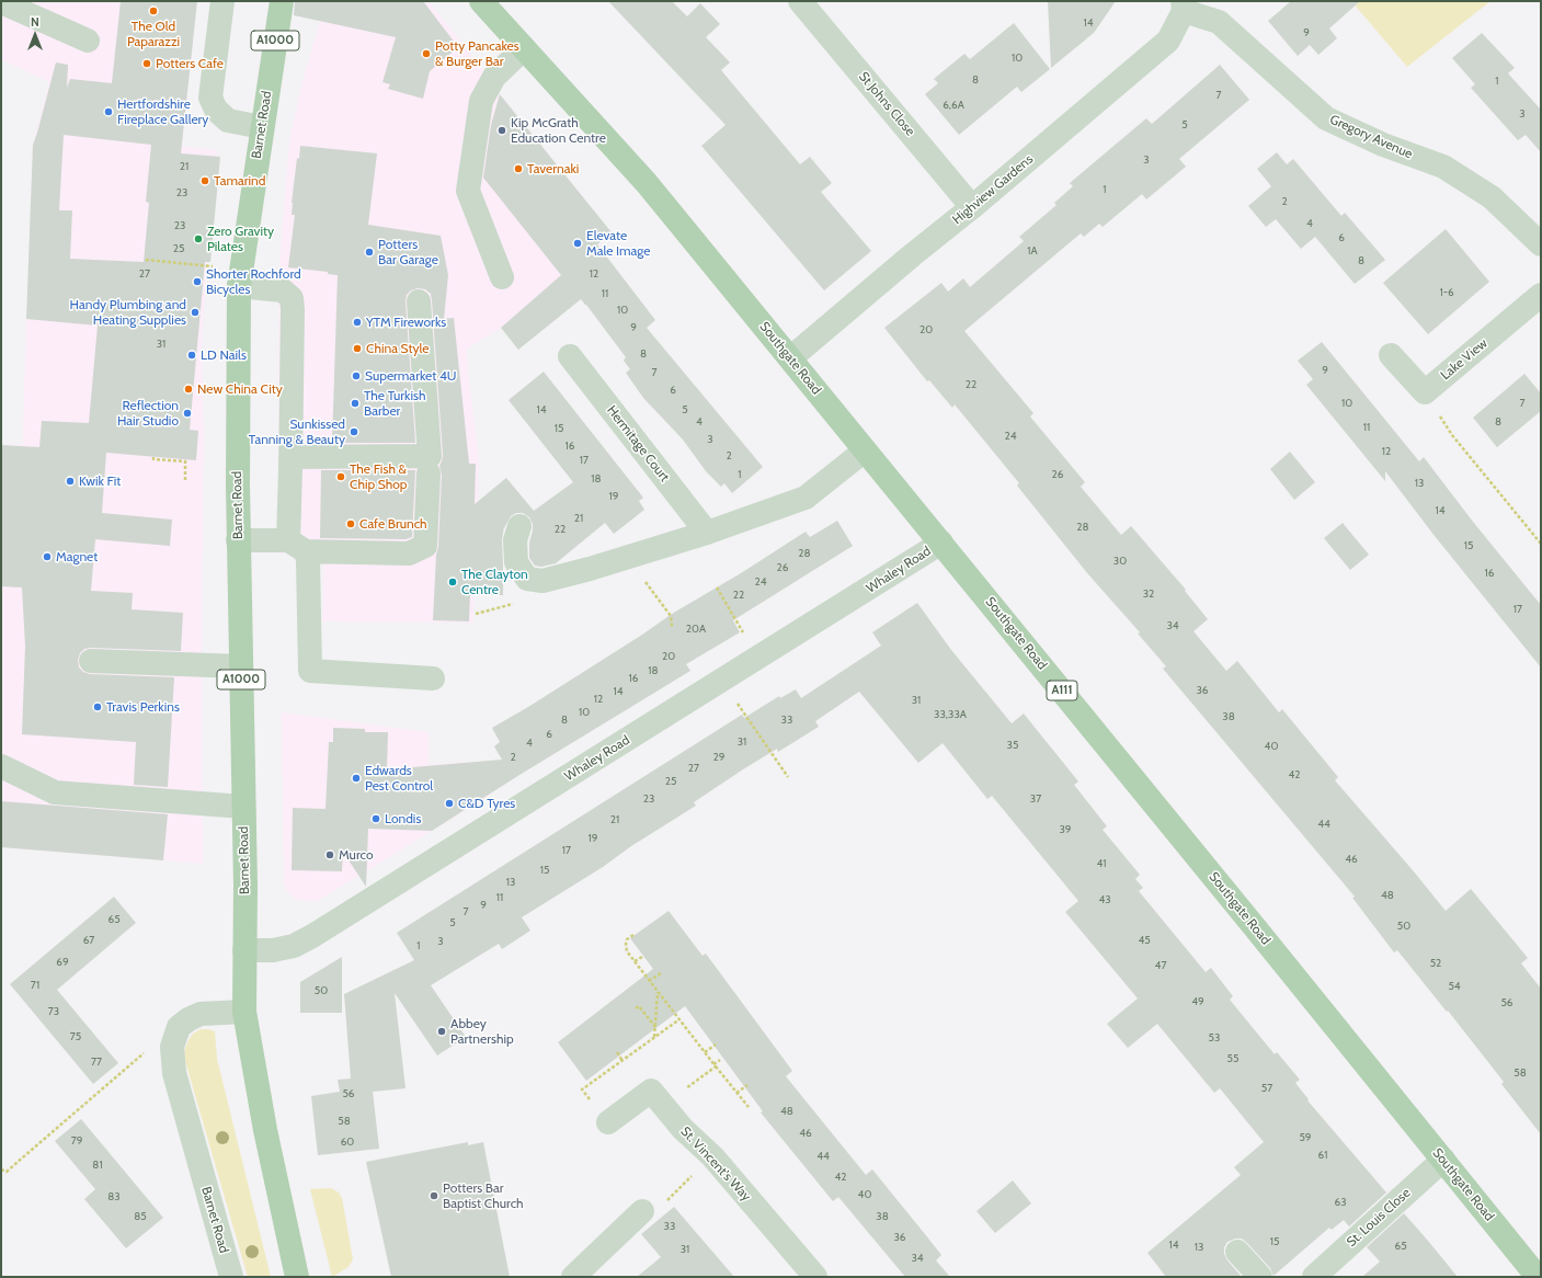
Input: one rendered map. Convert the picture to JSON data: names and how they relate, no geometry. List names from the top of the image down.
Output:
{
  "streets": {
    "main road": [
      "A1000",
      "Barnet Road",
      "Southgate Road",
      "A111"
    ],
    "street": [
      "St Johns Close",
      "Gregory Avenue",
      "Highview Gardens",
      "Lake View",
      "Hermitage Court",
      "Whaley Road",
      "St. Vincent's Way",
      "St. Louis Close"
    ]
  },
  "crossings": [
    ["St Johns Close", "Highview Gardens"],
    ["Barnet Road", "Whaley Road"],
    ["Gregory Avenue", "Highview Gardens"],
    ["Highview Gardens", "Southgate Road"],
    ["Southgate Road", "Whaley Road"],
    ["Southgate Road", "St. Louis Close"]
  ],
  "places": [
    "The Old Paparazzi",
    "Potty Pancakes & Burger Bar",
    "Potters Cafe",
    "Hertfordshire Fireplace Gallery",
    "Kip McGrath Education Centre",
    "Tavernaki",
    "Tamarind",
    "Zero Gravity Pilates",
    "Elevate Male Image",
    "Potters Bar Garage",
    "Shorter Rochford Bicycles",
    "Handy Plumbing and Heating Supplies",
    "YTM Fireworks",
    "China Style",
    "LD Nails",
    "Supermarket 4U",
    "New China City",
    "The Turkish Barber",
    "Reflection Hair Studio",
    "Sunkissed Tanning & Beauty",
    "The Fish & Chip Shop",
    "Kwik Fit",
    "Cafe Brunch",
    "Magnet",
    "The Clayton Centre",
    "Travis Perkins",
    "Edwards Pest Control",
    "C&D Tyres",
    "Londis",
    "Murco",
    "Abbey Partnership",
    "Potters Bar Baptist Church"
  ],
  "house_numbers": [
    "14",
    "9",
    "10",
    "8",
    "1",
    "7",
    "6,6A",
    "3",
    "5",
    "3",
    "21",
    "1",
    "23",
    "2",
    "4",
    "23",
    "6",
    "25",
    "1A",
    "8",
    "27",
    "12",
    "1-6",
    "11",
    "10",
    "9",
    "20",
    "31",
    "8",
    "9",
    "7",
    "22",
    "6",
    "10",
    "7",
    "14",
    "5",
    "4",
    "8",
    "11",
    "15",
    "24",
    "3",
    "16",
    "12",
    "2",
    "17",
    "1",
    "26",
    "18",
    "13",
    "19",
    "14",
    "21",
    "28",
    "22",
    "15",
    "28",
    "30",
    "26",
    "16",
    "24",
    "32",
    "22",
    "17",
    "34",
    "20A",
    "20",
    "18",
    "16",
    "36",
    "14",
    "12",
    "31",
    "10",
    "33,33A",
    "38",
    "8",
    "33",
    "6",
    "31",
    "4",
    "35",
    "40",
    "2",
    "29",
    "27",
    "42",
    "25",
    "23",
    "37",
    "21",
    "44",
    "39",
    "19",
    "17",
    "46",
    "41",
    "15",
    "13",
    "48",
    "11",
    "43",
    "9",
    "7",
    "65",
    "5",
    "50",
    "67",
    "45",
    "3",
    "1",
    "69",
    "52",
    "47",
    "71",
    "54",
    "50",
    "49",
    "56",
    "73",
    "75",
    "53",
    "55",
    "77",
    "58",
    "57",
    "56",
    "48",
    "58",
    "46",
    "59",
    "79",
    "60",
    "61",
    "44",
    "81",
    "42",
    "40",
    "83",
    "63",
    "85",
    "38",
    "33",
    "36",
    "15",
    "14",
    "65",
    "13",
    "31",
    "34"
  ],
  "north": "top"
}
